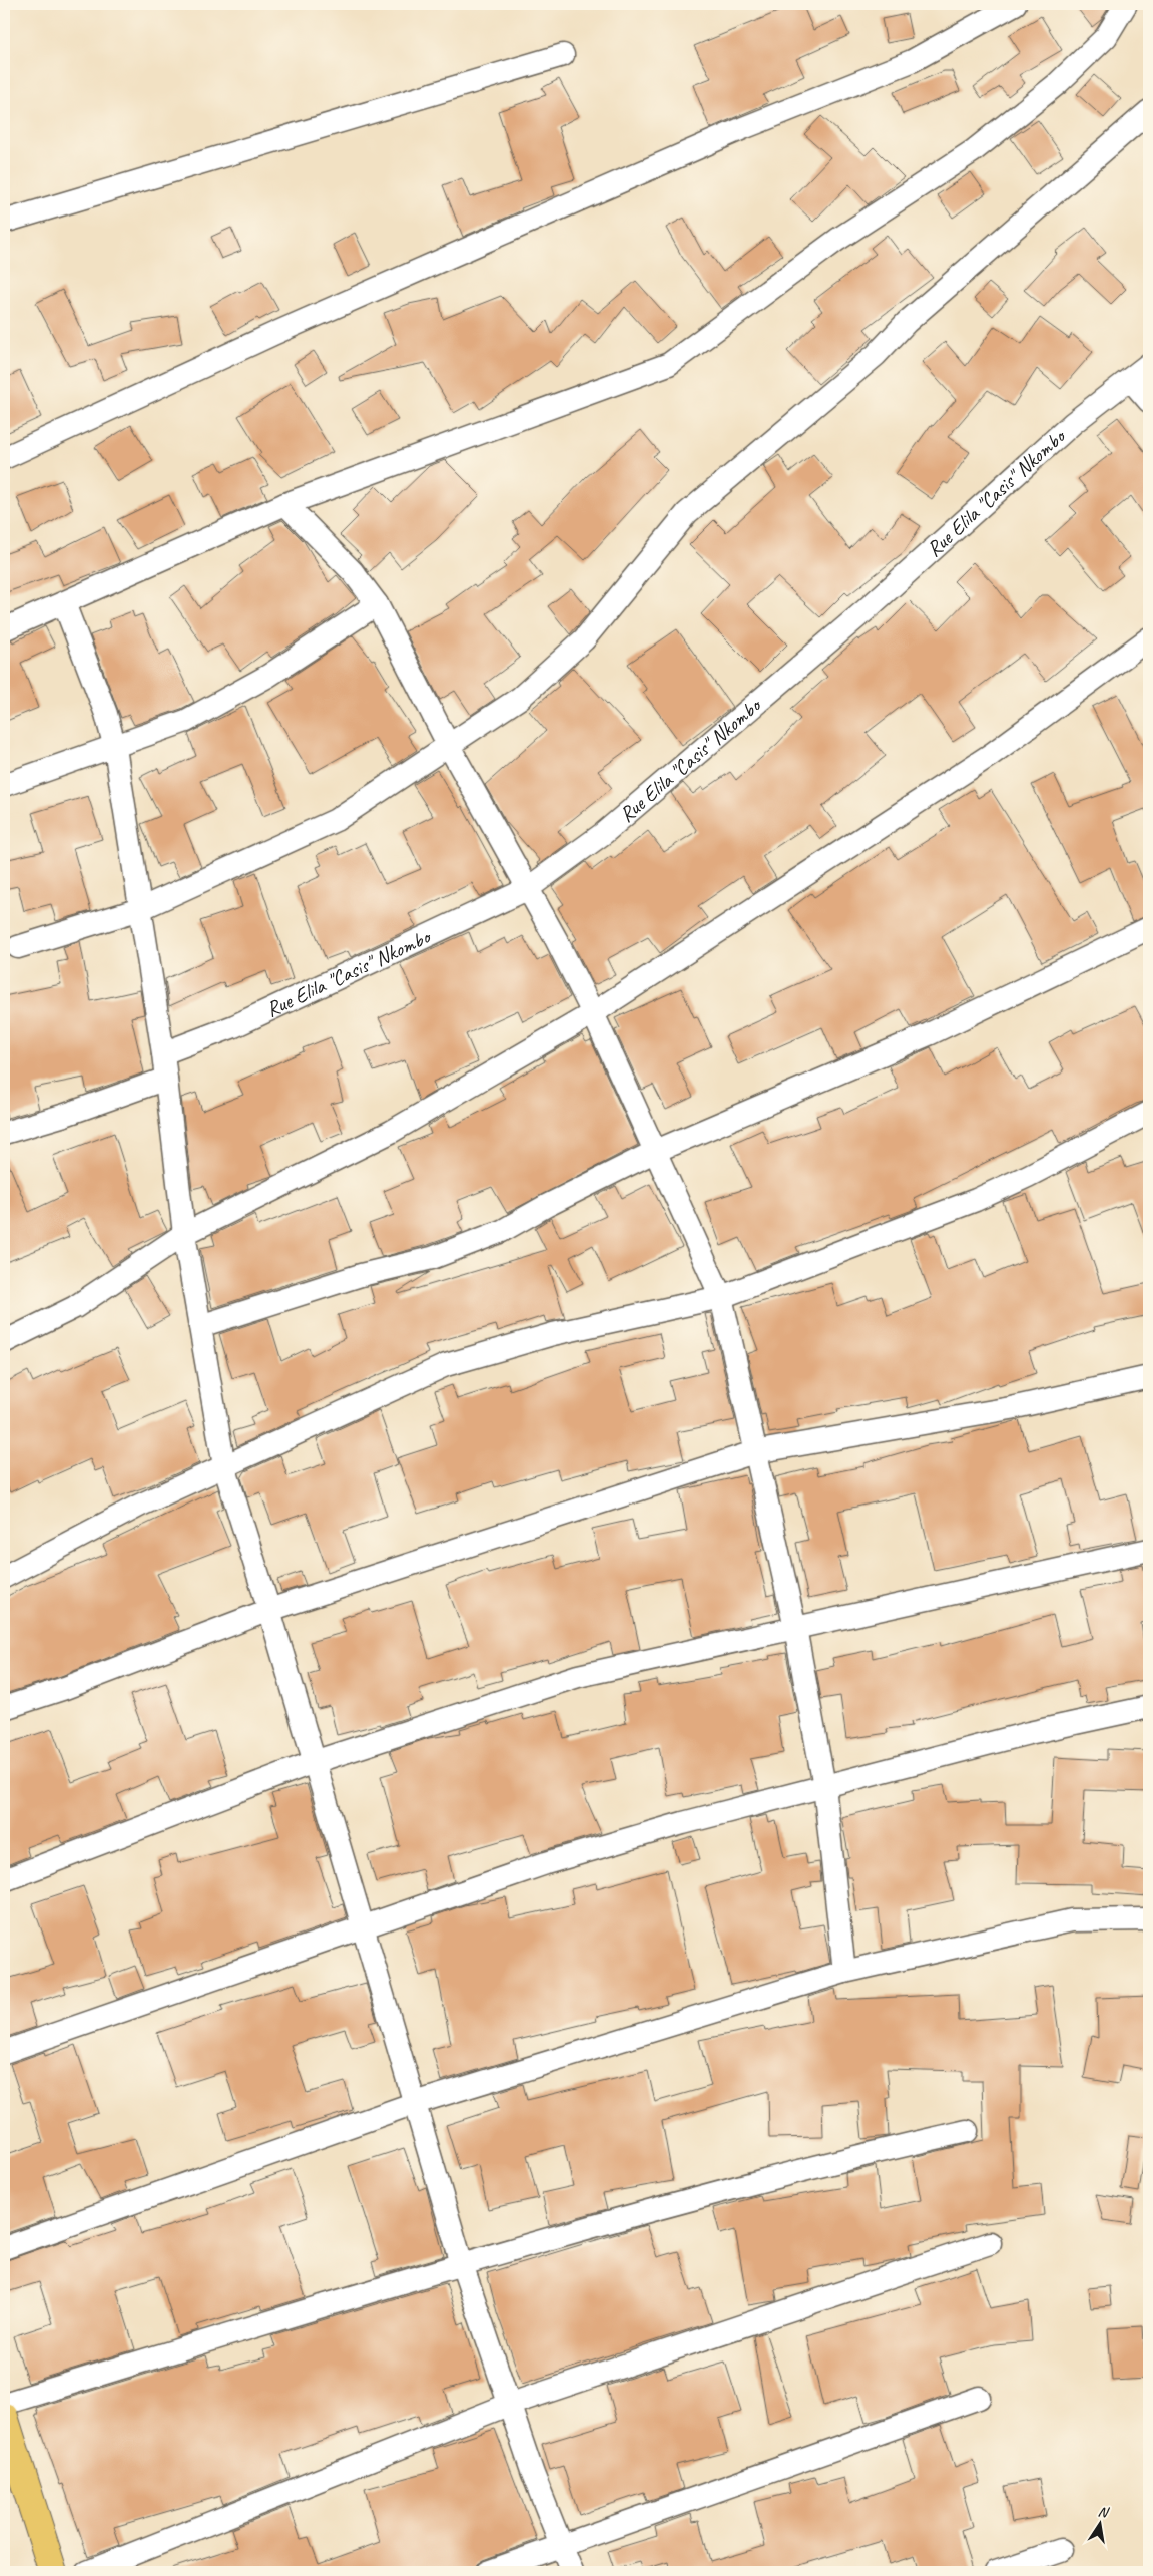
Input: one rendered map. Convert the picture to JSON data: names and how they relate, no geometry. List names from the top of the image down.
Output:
{
  "streets": {
    "street": ["Rue Elila \"Casis\" Nkombo"]
  },
  "north": "top"
}
